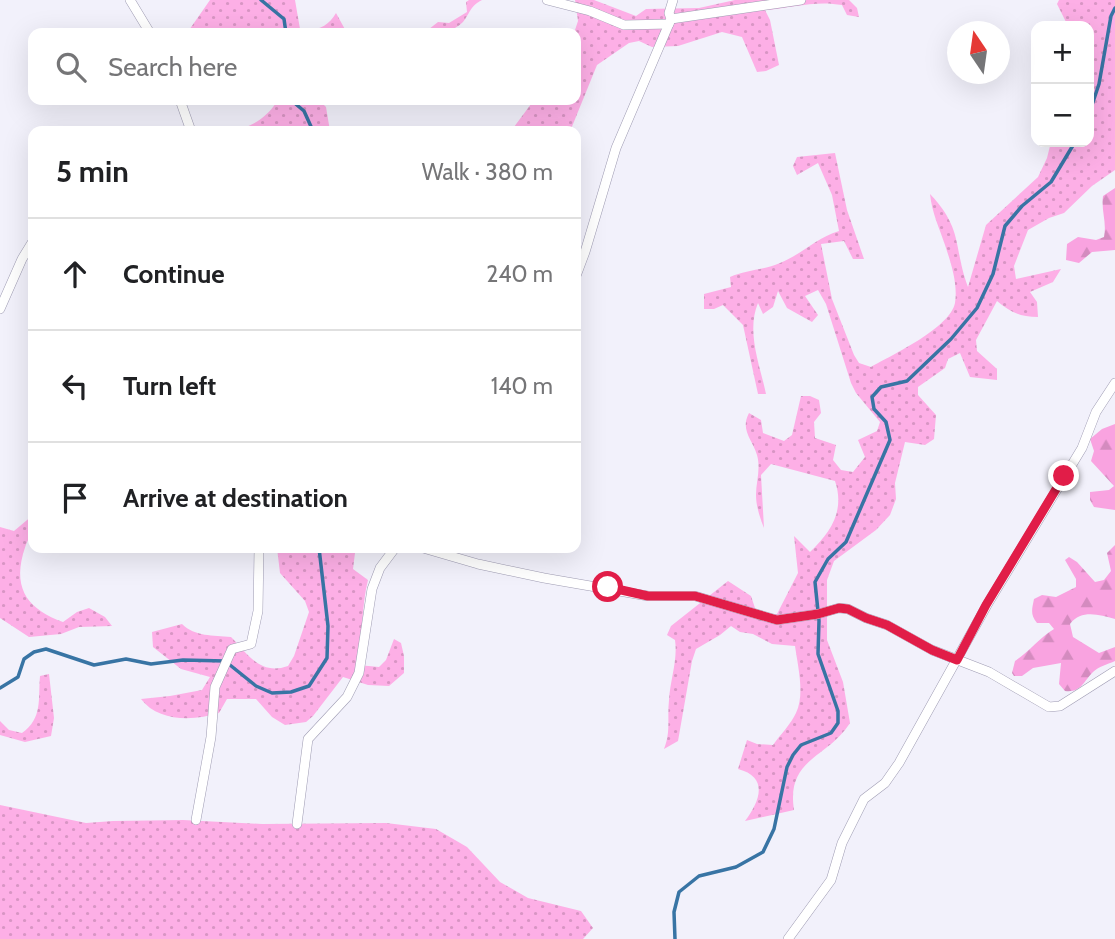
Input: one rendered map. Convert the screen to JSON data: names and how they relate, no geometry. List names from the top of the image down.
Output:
{
  "north": "top",
  "page": {
    "map_buttons": ["+", "−"],
    "search": "Search here",
    "heading": ["5 min", "Walk · 380 m"],
    "list": [
      ["Continue", "240 m"],
      ["Turn left", "140 m"],
      "Arrive at destination"
    ]
  }
}
